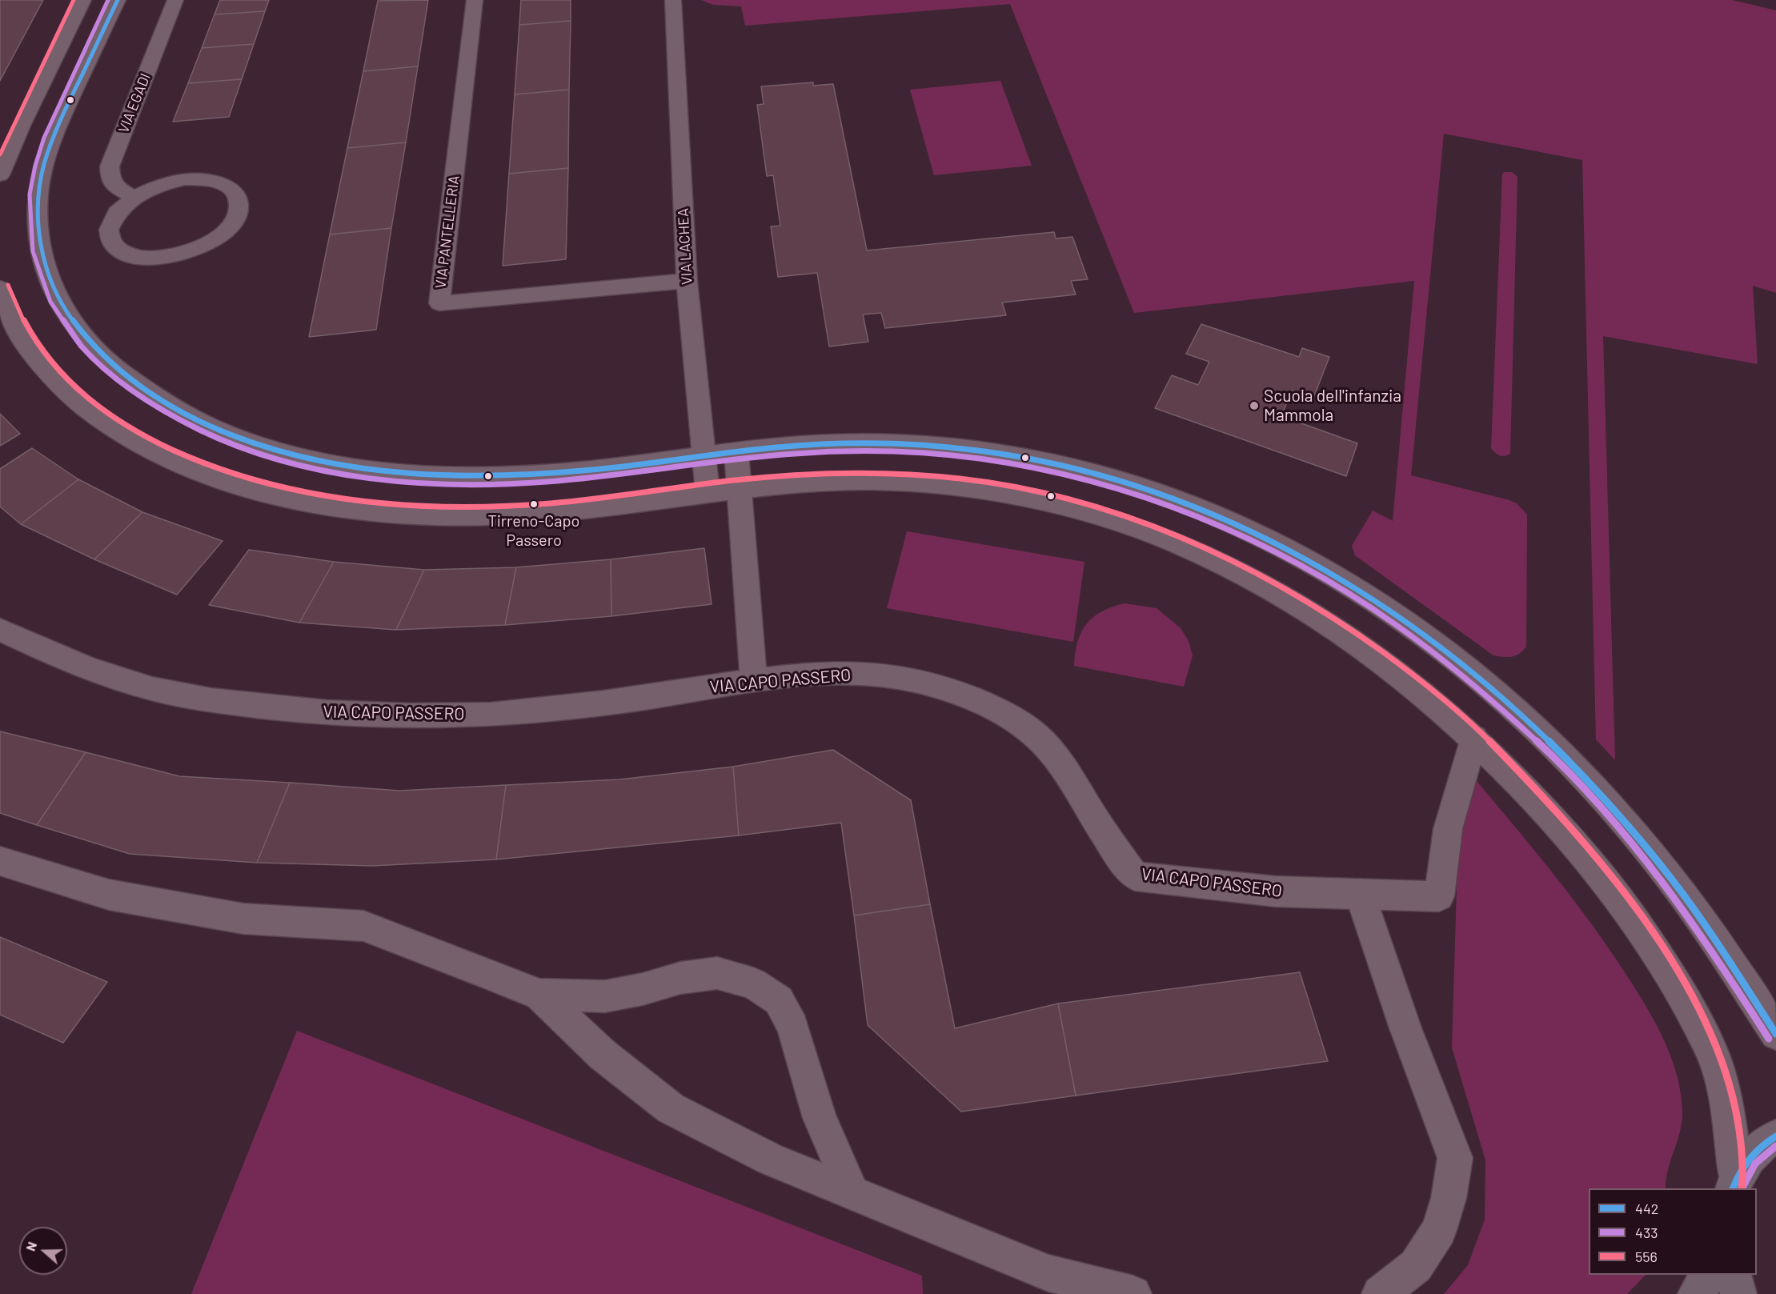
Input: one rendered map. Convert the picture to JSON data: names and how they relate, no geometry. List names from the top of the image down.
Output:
{
  "streets": {
    "street": [
      "VIA EGADI",
      "VIA PANTELLERIA",
      "VIA LACHEA",
      "VIA CAPO PASSERO"
    ]
  },
  "crossings": [
    ["VIA PANTELLERIA", "VIA LACHEA"]
  ],
  "places": ["Scuola dell'infanzia Mammola", "Tirreno-Capo Passero"],
  "lines": ["transit line 442", "transit line 433", "transit line 556"],
  "legend": ["442", "433", "556"],
  "north": "left"
}
